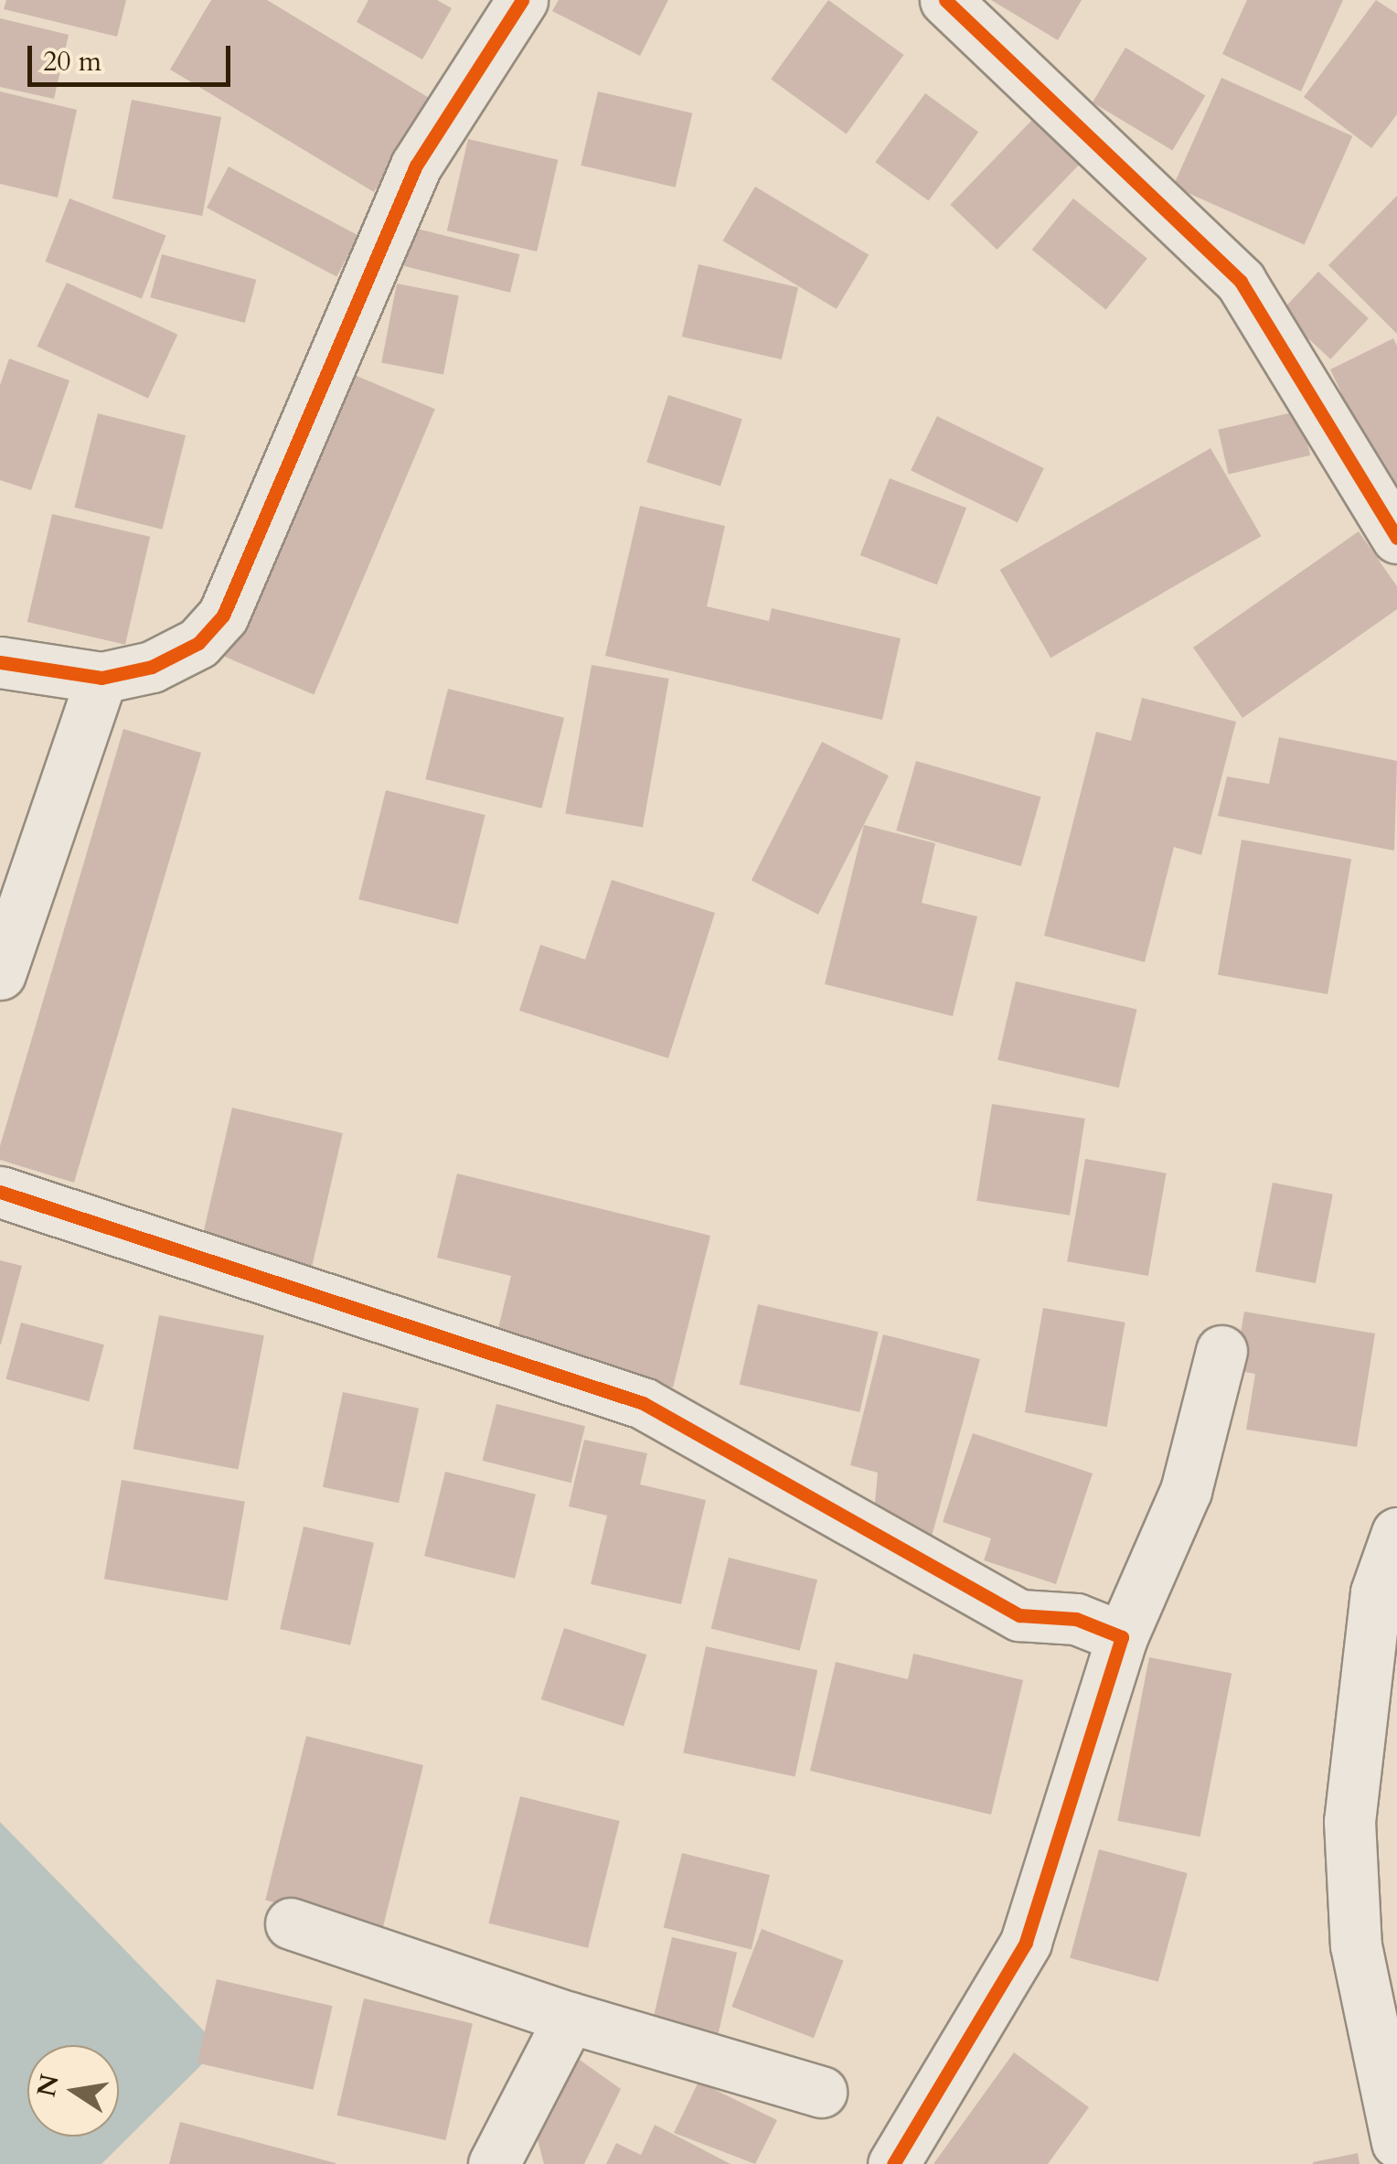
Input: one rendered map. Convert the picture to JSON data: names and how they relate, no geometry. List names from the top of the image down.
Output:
{
  "scale_bar": "20 m",
  "north": "left"
}
